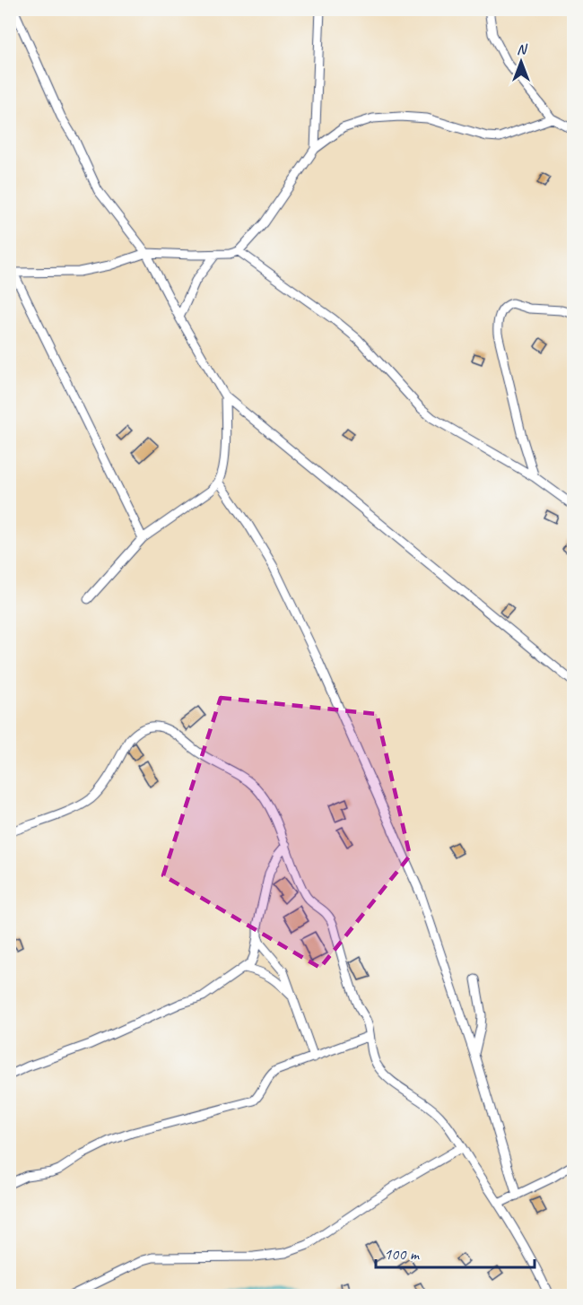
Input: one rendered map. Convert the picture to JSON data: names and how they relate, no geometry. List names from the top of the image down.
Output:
{
  "scale_bar": "100 m",
  "north": "top"
}
